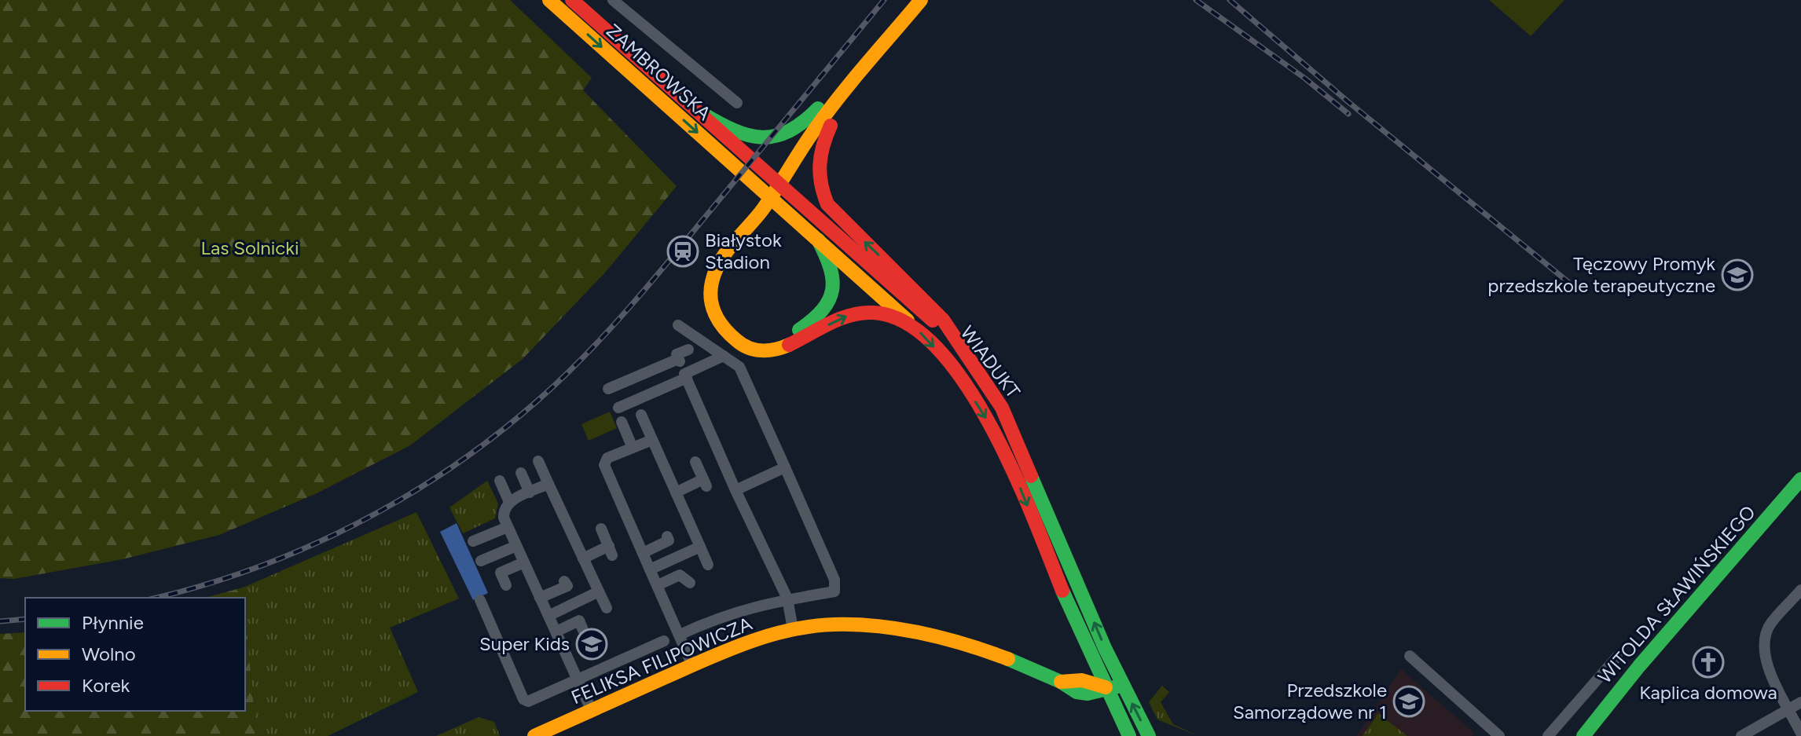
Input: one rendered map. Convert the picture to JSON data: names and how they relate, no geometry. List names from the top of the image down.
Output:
{
  "streets": {
    "main road": [
      "ZAMBROWSKA",
      "WIADUKT",
      "WITOLDA SŁAWIŃSKIEGO",
      "FELIKSA FILIPOWICZA"
    ]
  },
  "crossings": [
    ["ZAMBROWSKA", "WIADUKT"],
    ["WIADUKT", "FELIKSA FILIPOWICZA"]
  ],
  "parks": ["Las Solnicki"],
  "places": {
    "station": ["Białystok Stadion"],
    "school or university": ["Tęczowy Promyk przedszkole terapeutyczne", "Super Kids", "Przedszkole Samorządowe nr 1"],
    "church": ["Kaplica domowa"]
  },
  "legend": ["Płynnie", "Wolno", "Korek"]
}
